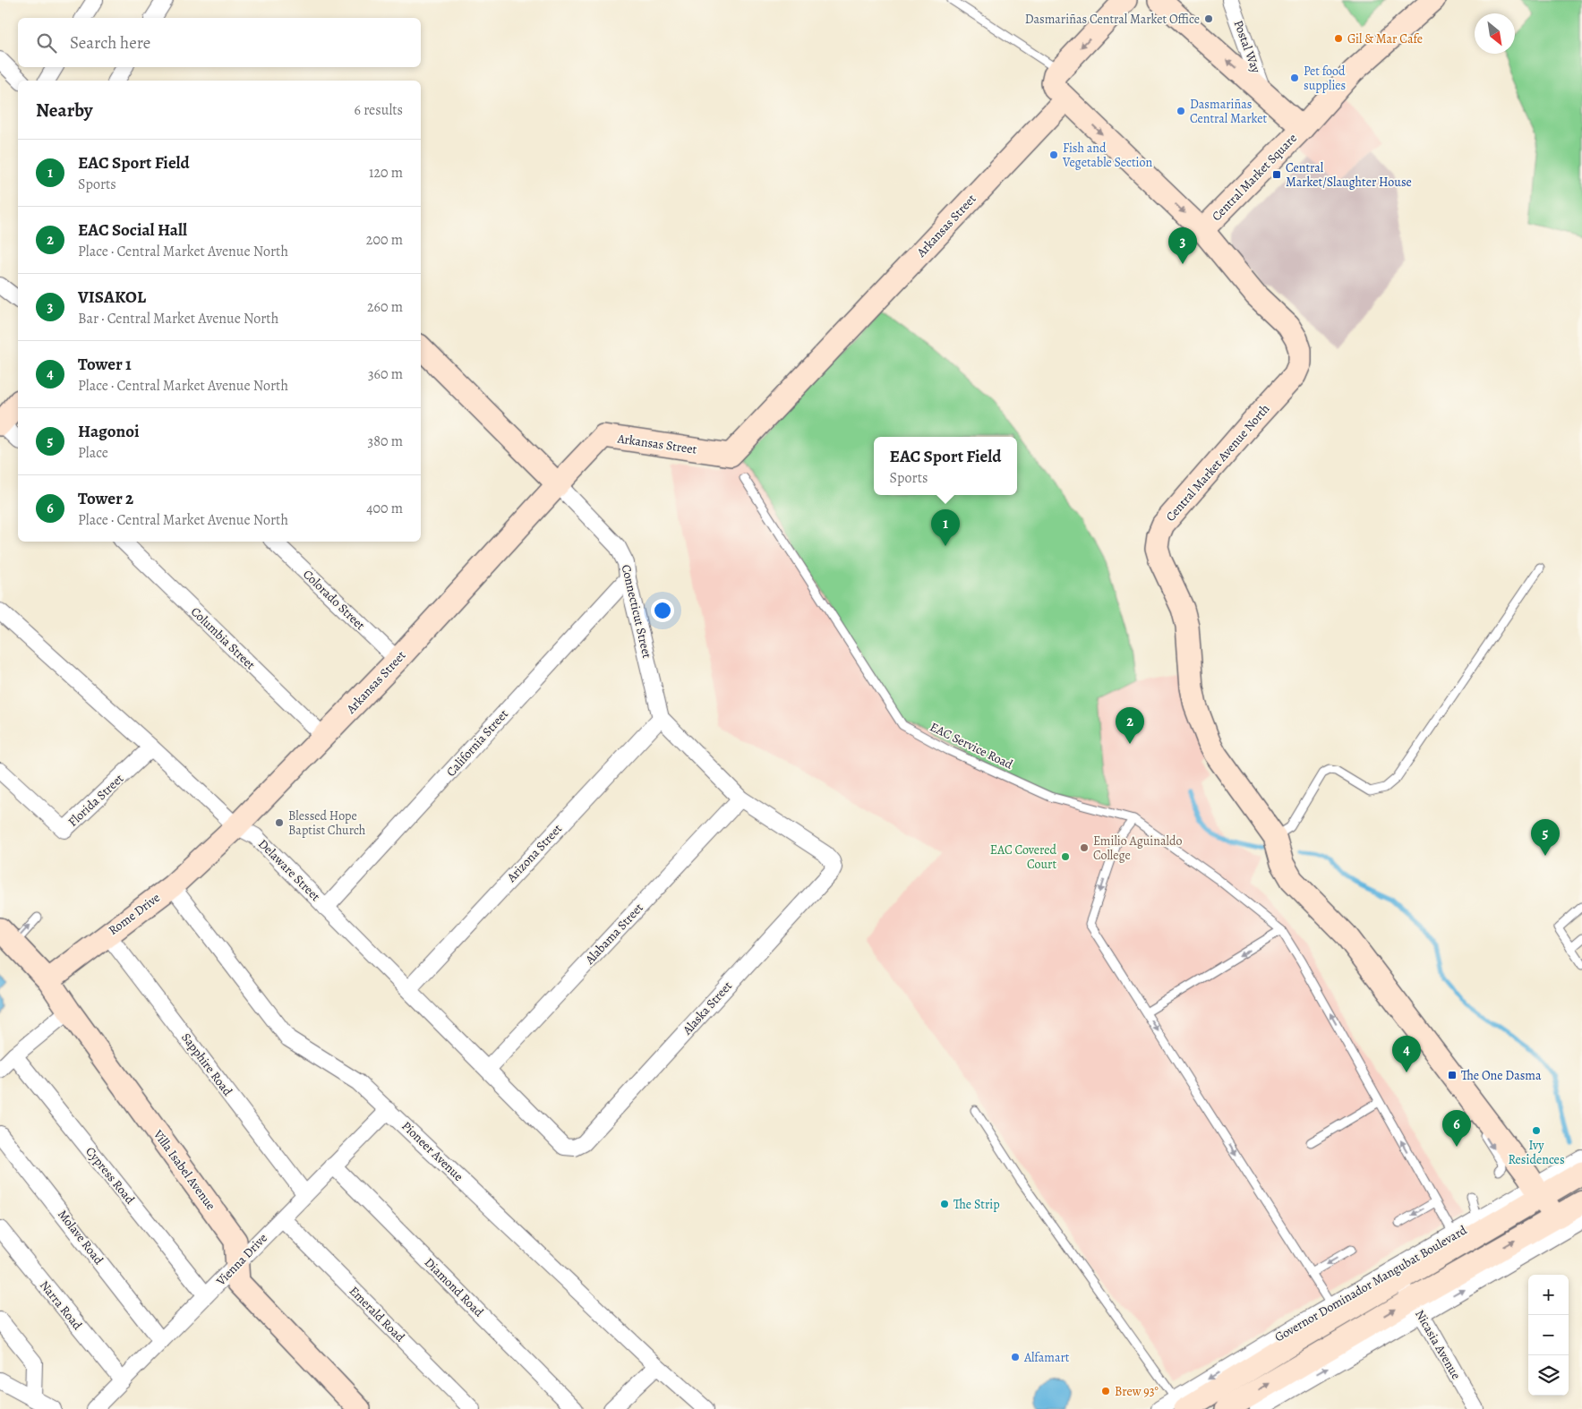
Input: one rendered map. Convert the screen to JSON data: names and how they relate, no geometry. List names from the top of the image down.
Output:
{
  "streets": {
    "street": [
      "Postal Way",
      "Central Market Square",
      "Arkansas Street",
      "Central Market Avenue North",
      "Colorado Street",
      "Connecticut Street",
      "Columbia Street",
      "California Street",
      "Florida Street",
      "Arizona Street",
      "Delaware Street",
      "Rome Drive",
      "Alabama Street",
      "Alaska Street",
      "Sapphire Road",
      "Pioneer Avenue",
      "Villa Isabel Avenue",
      "Cypress Road",
      "Molave Road",
      "Vienna Drive",
      "Governor Dominador Mangubat Boulevard",
      "Diamond Road",
      "Narra Road",
      "Emerald Road",
      "Nicasia Avenue"
    ],
    "lane": ["EAC Service Road"]
  },
  "crossings": [
    ["Postal Way", "Central Market Square"],
    ["Central Market Square", "Arkansas Street"],
    ["Central Market Square", "Central Market Avenue North"],
    ["Arkansas Street", "Colorado Street"],
    ["Arkansas Street", "Connecticut Street"],
    ["Arkansas Street", "Columbia Street"],
    ["Arkansas Street", "Delaware Street"],
    ["Arkansas Street", "Rome Drive"],
    ["Central Market Avenue North", "Governor Dominador Mangubat Boulevard"],
    ["Connecticut Street", "California Street"],
    ["Connecticut Street", "Arizona Street"],
    ["California Street", "Delaware Street"],
    ["Florida Street", "Delaware Street"],
    ["Arizona Street", "Delaware Street"],
    ["Delaware Street", "Alabama Street"],
    ["Delaware Street", "Alaska Street"],
    ["Rome Drive", "Sapphire Road"],
    ["Rome Drive", "Pioneer Avenue"],
    ["Rome Drive", "Villa Isabel Avenue"],
    ["Alabama Street", "Alaska Street"],
    ["Sapphire Road", "Vienna Drive"],
    ["Pioneer Avenue", "Vienna Drive"],
    ["Villa Isabel Avenue", "Vienna Drive"],
    ["Cypress Road", "Vienna Drive"],
    ["Molave Road", "Vienna Drive"],
    ["Vienna Drive", "Diamond Road"],
    ["Vienna Drive", "Narra Road"],
    ["Vienna Drive", "Emerald Road"],
    ["Governor Dominador Mangubat Boulevard", "Nicasia Avenue"]
  ],
  "places": {
    "other": [
      "Dasmariñas Central Market Office",
      "Gil & Mar Cafe",
      "Pet food supplies",
      "Dasmariñas Central Market",
      "Fish and Vegetable Section",
      "Blessed Hope Baptist Church",
      "Emilio Aguinaldo College",
      "EAC Covered Court",
      "Ivy Residences",
      "The Strip",
      "Alfamart",
      "Brew 93°"
    ],
    "transit": ["Central Market/Slaughter House", "The One Dasma"]
  },
  "north": "bottom right",
  "page": {
    "search": "Search here",
    "heading": ["Nearby", "6 results"],
    "list": [
      {
        "mark": "1",
        "name": "EAC Sport Field",
        "note": "Sports",
        "value": "120 m"
      },
      {
        "mark": "2",
        "name": "EAC Social Hall",
        "note": "Place · Central Market Avenue North",
        "value": "200 m"
      },
      {
        "mark": "3",
        "name": "VISAKOL",
        "note": "Bar · Central Market Avenue North",
        "value": "260 m"
      },
      {
        "mark": "4",
        "name": "Tower 1",
        "note": "Place · Central Market Avenue North",
        "value": "360 m"
      },
      {
        "mark": "5",
        "name": "Hagonoi",
        "note": "Place",
        "value": "380 m"
      },
      {
        "mark": "6",
        "name": "Tower 2",
        "note": "Place · Central Market Avenue North",
        "value": "400 m"
      }
    ],
    "pins": [
      "3",
      "1",
      "2",
      "5",
      "4",
      "6"
    ],
    "popup": ["EAC Sport Field", "Sports"],
    "map_buttons": ["+", "−"]
  }
}
